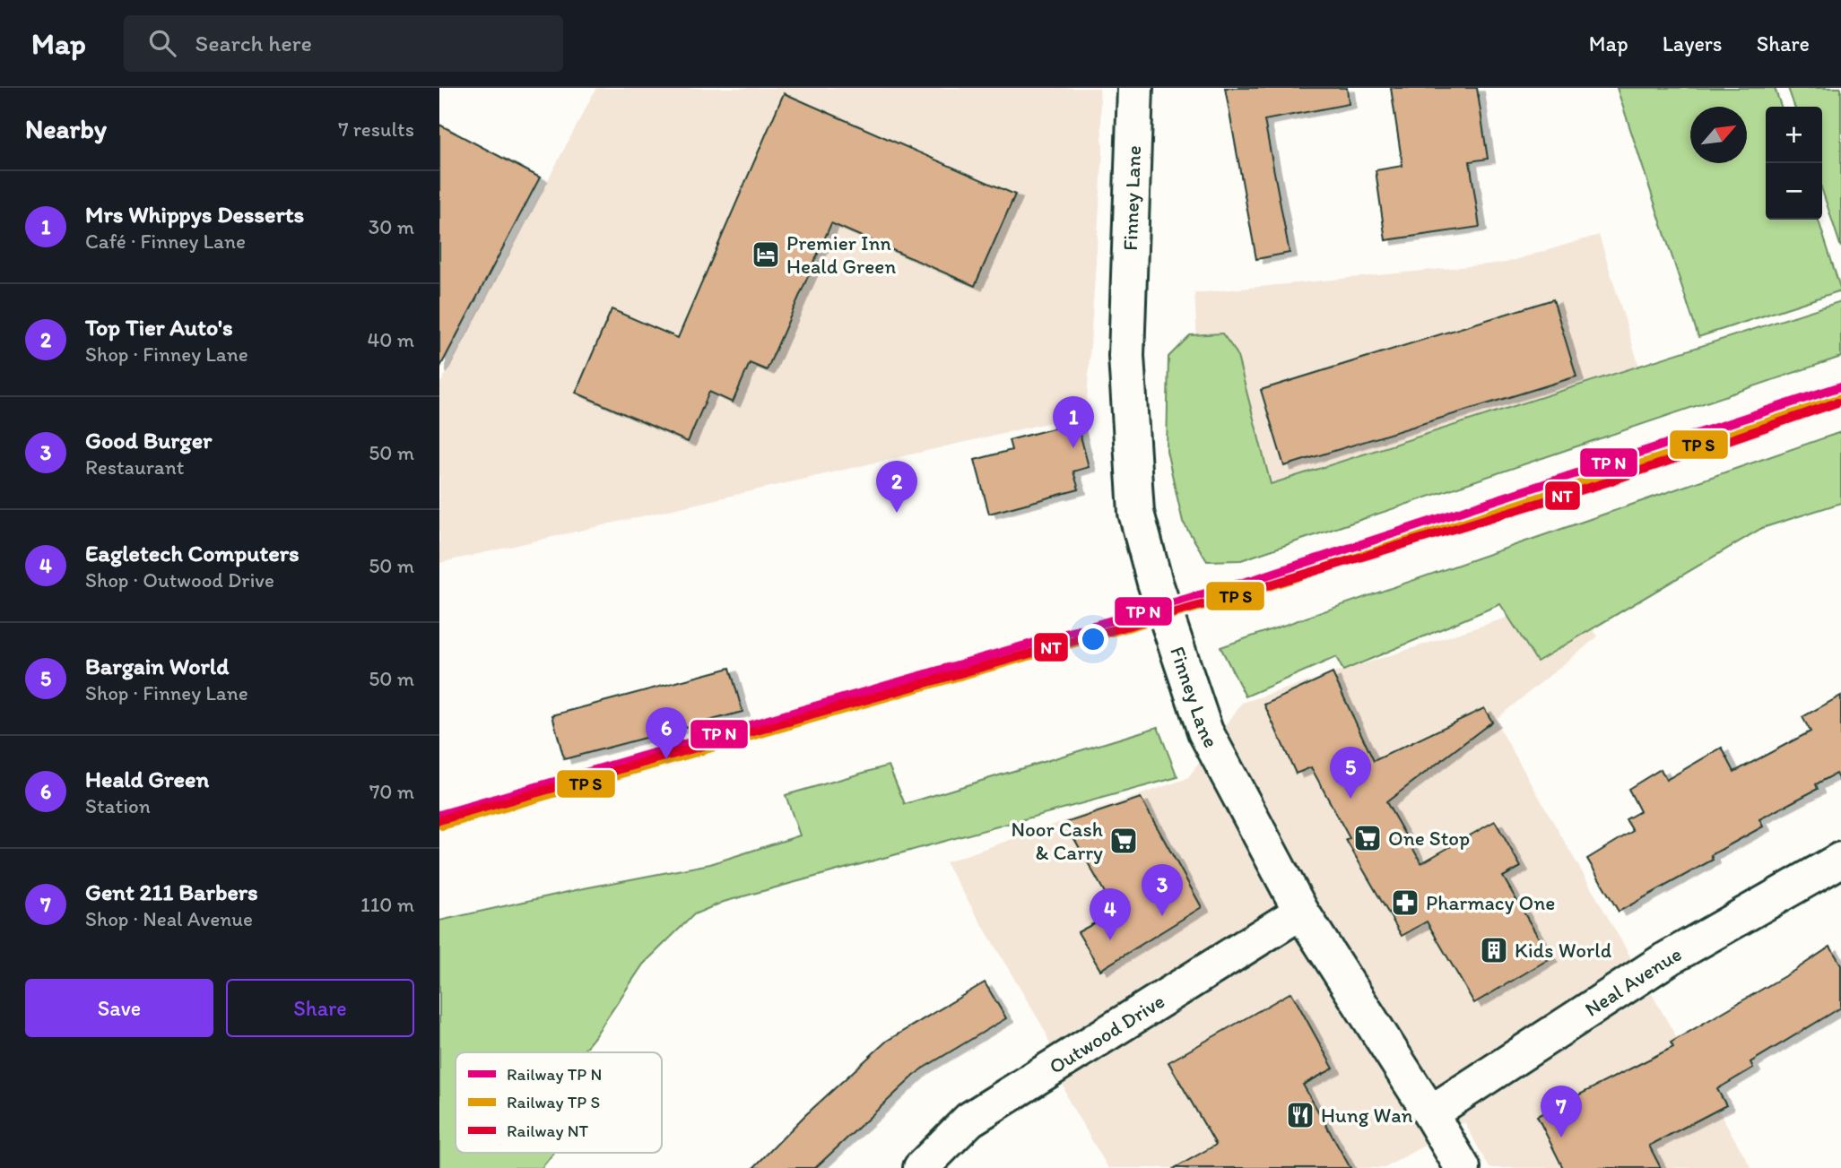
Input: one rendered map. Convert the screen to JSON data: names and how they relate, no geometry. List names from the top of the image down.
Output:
{
  "streets": {
    "street": ["Finney Lane", "Neal Avenue", "Outwood Drive"]
  },
  "crossings": [
    ["Finney Lane", "Neal Avenue"],
    ["Finney Lane", "Outwood Drive"]
  ],
  "places": {
    "hotel": ["Premier Inn Heald Green"],
    "supermarket": ["One Stop", "Noor Cash & Carry"],
    "pharmacy": ["Pharmacy One"],
    "building": ["Kids World"],
    "restaurant": ["Hung Wan"]
  },
  "lines": ["rail line NT"],
  "legend": ["Railway TP N", "Railway TP S", "Railway NT"],
  "north": "top right",
  "page": {
    "header": "Map",
    "search": "Search here",
    "nav": ["Map", "Layers", "Share"],
    "heading": ["Nearby", "7 results"],
    "map_buttons": ["+", "−"],
    "list": [
      {
        "mark": "1",
        "name": "Mrs Whippys Desserts",
        "note": "Café · Finney Lane",
        "value": "30 m"
      },
      {
        "mark": "2",
        "name": "Top Tier Auto's",
        "note": "Shop · Finney Lane",
        "value": "40 m"
      },
      {
        "mark": "3",
        "name": "Good Burger",
        "note": "Restaurant",
        "value": "50 m"
      },
      {
        "mark": "4",
        "name": "Eagletech Computers",
        "note": "Shop · Outwood Drive",
        "value": "50 m"
      },
      {
        "mark": "5",
        "name": "Bargain World",
        "note": "Shop · Finney Lane",
        "value": "50 m"
      },
      {
        "mark": "6",
        "name": "Heald Green",
        "note": "Station",
        "value": "70 m"
      },
      {
        "mark": "7",
        "name": "Gent 211 Barbers",
        "note": "Shop · Neal Avenue",
        "value": "110 m"
      }
    ],
    "pins": [
      "1",
      "2",
      "6",
      "5",
      "3",
      "4",
      "7"
    ],
    "buttons": ["Save", "Share"]
  }
}
